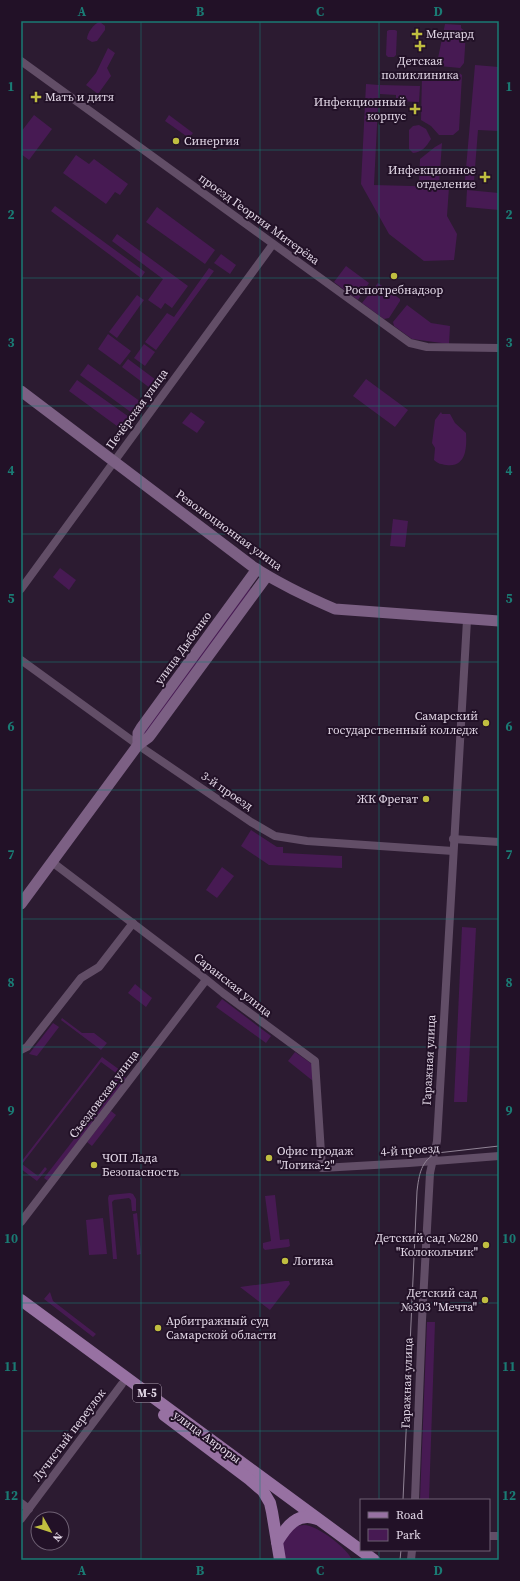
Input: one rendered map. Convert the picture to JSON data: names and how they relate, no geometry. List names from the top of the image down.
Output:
{
  "streets": {
    "main road": [
      "Революционная улица",
      "улица Дыбенко",
      "М-5",
      "улица Авроры"
    ],
    "street": [
      "проезд Георгия Митерёва",
      "Печёрская улица",
      "3-й проезд",
      "Саранская улица",
      "Гаражная улица",
      "Съездовская улица",
      "4-й проезд",
      "Лучистый переулок"
    ]
  },
  "crossings": [
    ["проезд Георгия Митерёва", "Печёрская улица"],
    ["Печёрская улица", "Революционная улица"],
    ["Революционная улица", "улица Дыбенко"],
    ["Революционная улица", "Гаражная улица"],
    ["улица Дыбенко", "3-й проезд"],
    ["улица Дыбенко", "Саранская улица"],
    ["3-й проезд", "Гаражная улица"],
    ["Саранская улица", "Съездовская улица"],
    ["Саранская улица", "4-й проезд"],
    ["Гаражная улица", "4-й проезд"],
    ["Лучистый переулок", "улица Авроры"]
  ],
  "places": {
    "health": [
      "Медгард",
      "Детская поликлиника",
      "Мать и дитя",
      "Инфекционный корпус",
      "Инфекционное отделение"
    ],
    "other": [
      "Синергия",
      "Роспотребнадзор",
      "Самарский государственный колледж",
      "ЖК Фрегат",
      "Офис продаж \"Логика-2\"",
      "ЧОП Лада Безопасность",
      "Детский сад №280 \"Колокольчик\"",
      "Логика",
      "Детский сад №303 \"Мечта\"",
      "Арбитражный суд Самарской области"
    ]
  },
  "legend": ["Road", "Park"],
  "north": "bottom right",
  "grid": {
    "columns": [
      "A",
      "B",
      "C",
      "D"
    ],
    "rows": [
      "1",
      "2",
      "3",
      "4",
      "5",
      "6",
      "7",
      "8",
      "9",
      "10",
      "11",
      "12"
    ]
  }
}
